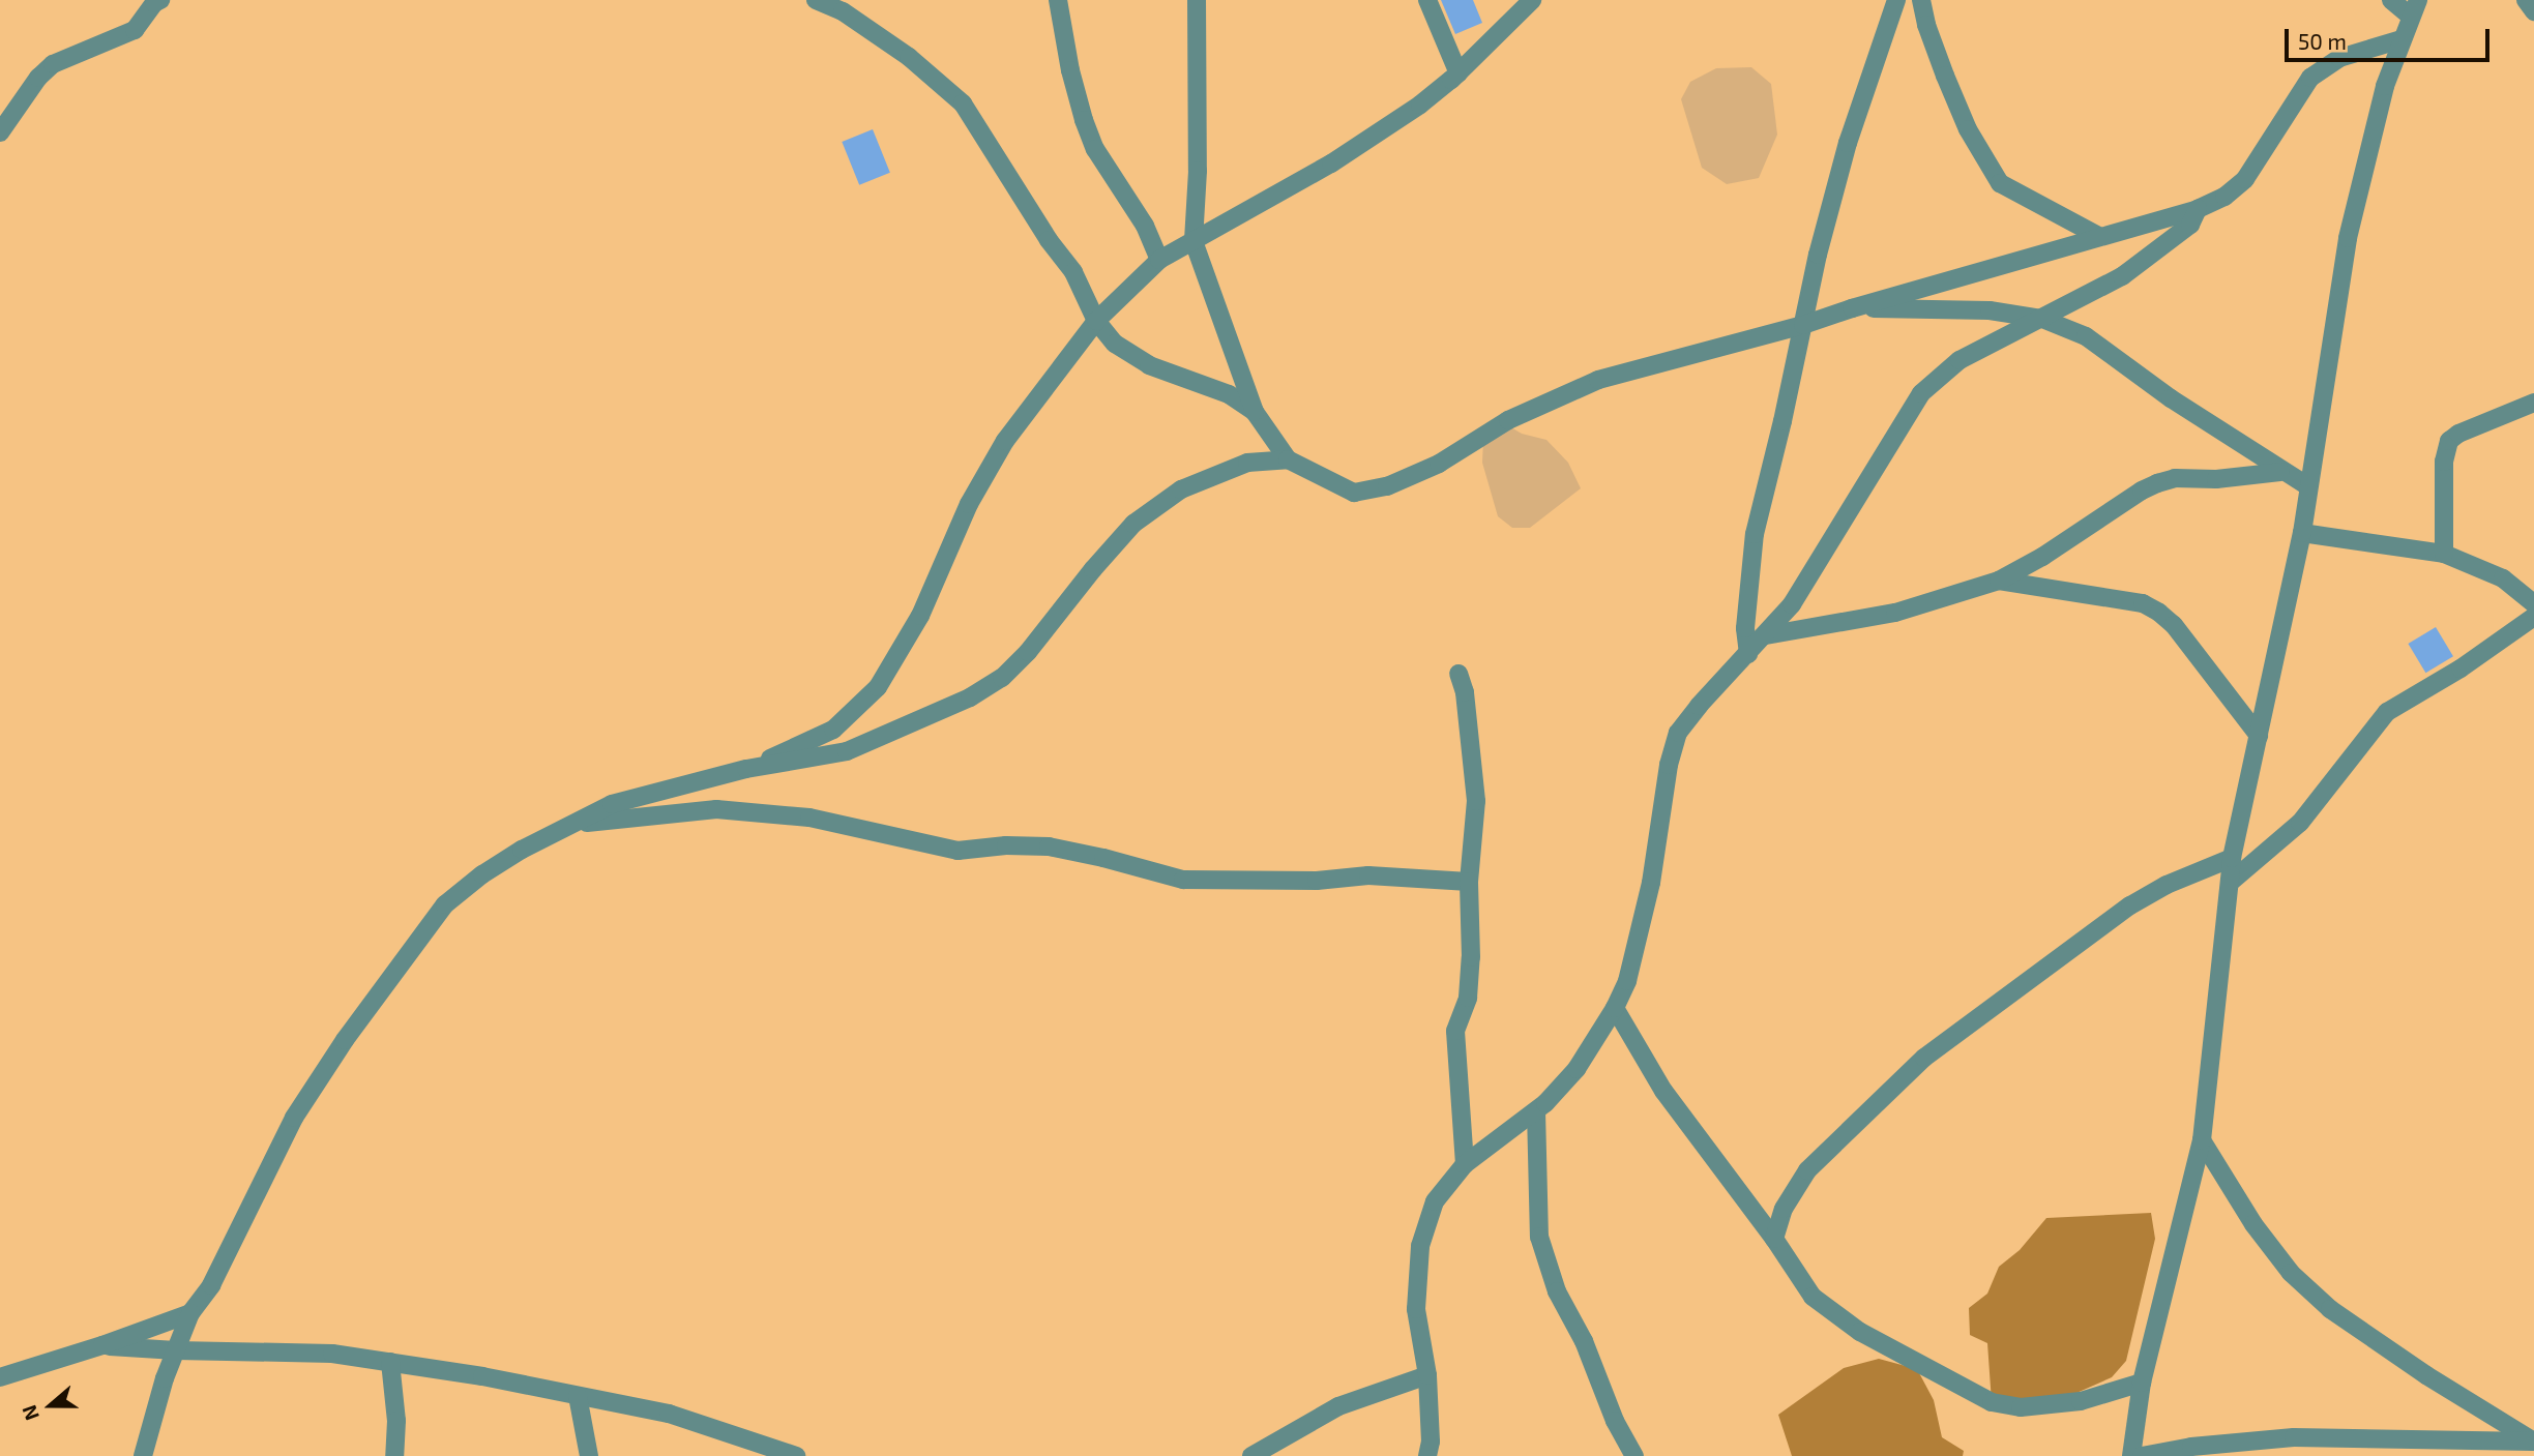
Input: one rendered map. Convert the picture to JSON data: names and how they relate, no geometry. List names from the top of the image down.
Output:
{
  "scale_bar": "50 m",
  "north": "left"
}
